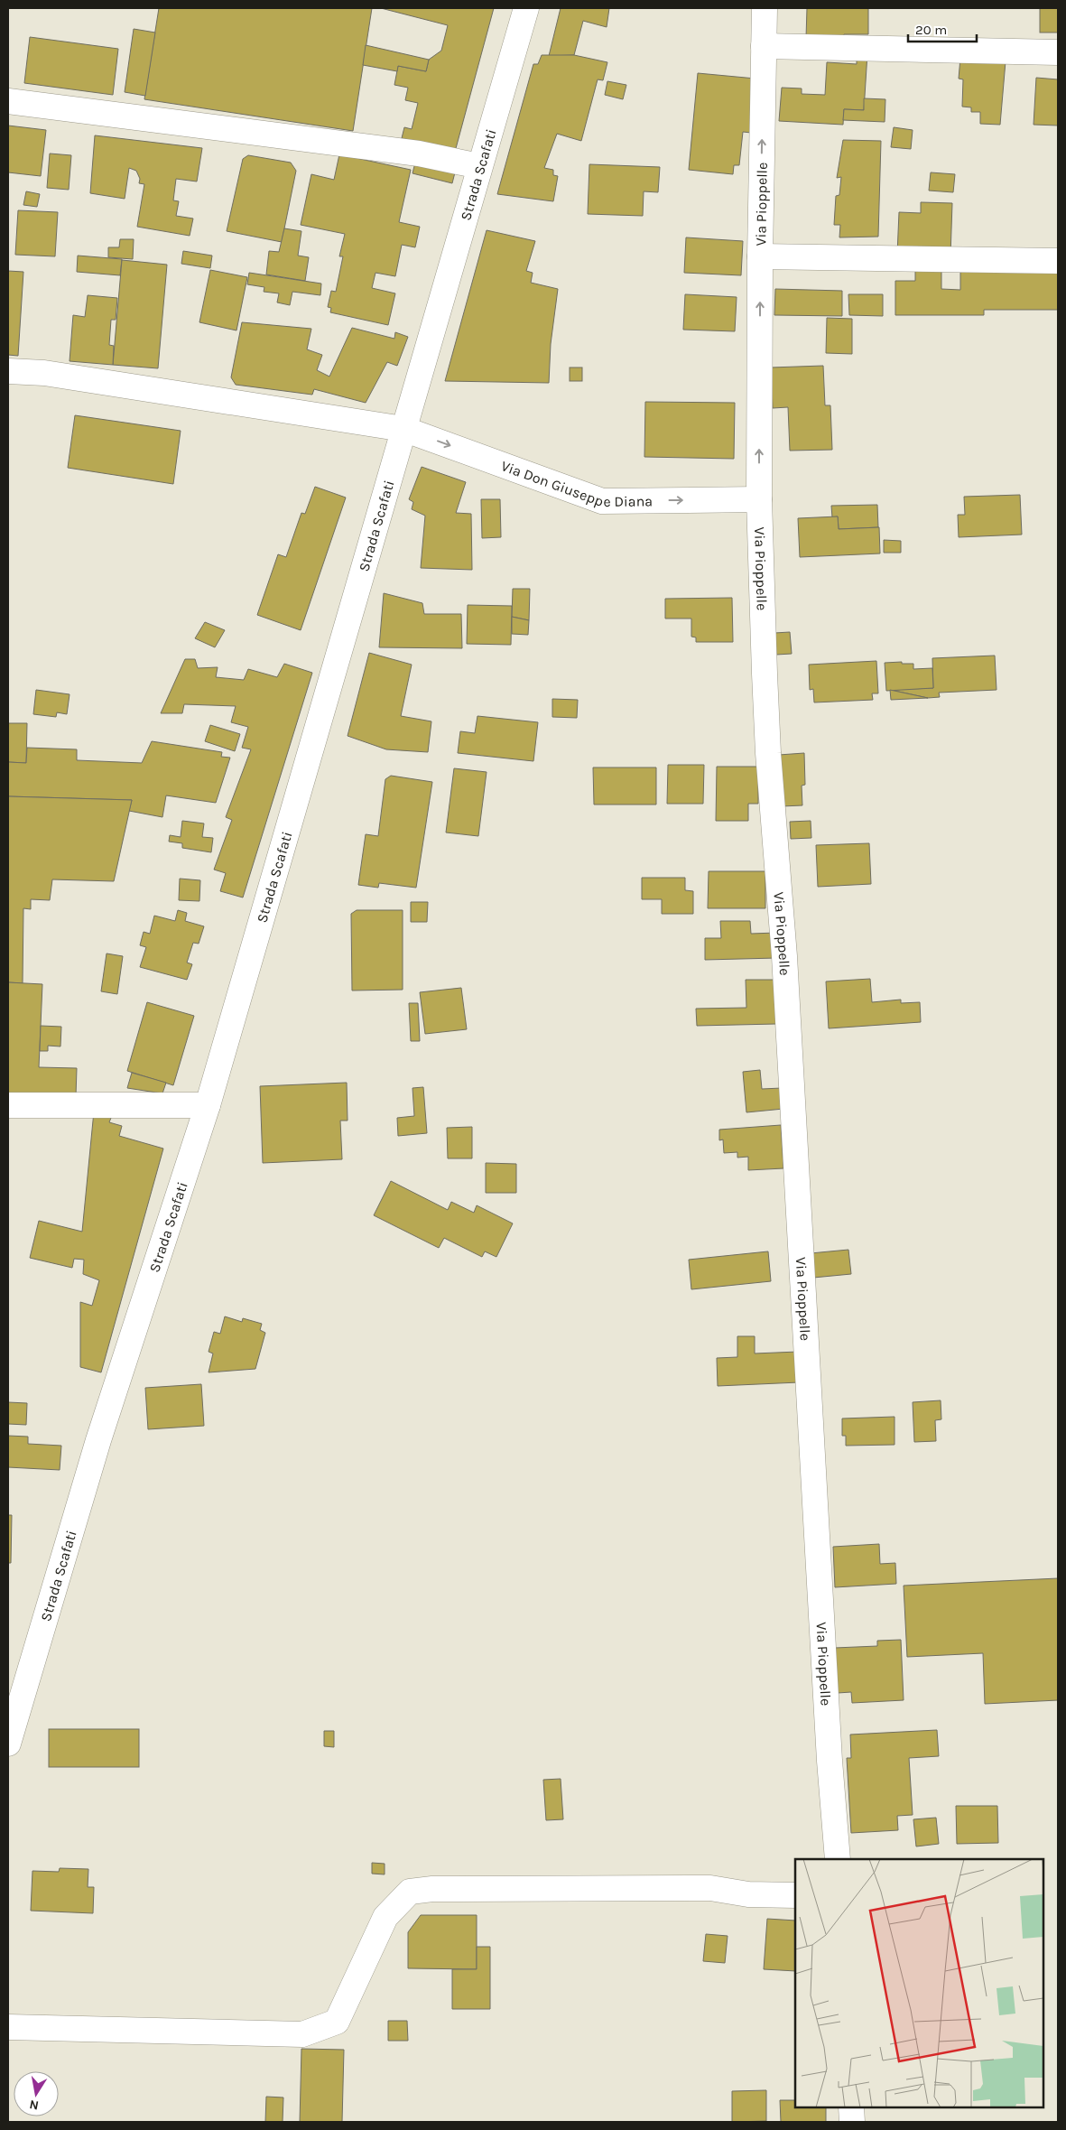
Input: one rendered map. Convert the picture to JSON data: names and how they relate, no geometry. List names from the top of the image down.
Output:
{
  "streets": {
    "street": ["Strada Scafati", "Via Pioppelle", "Via Don Giuseppe Diana"]
  },
  "crossings": [
    ["Strada Scafati", "Via Don Giuseppe Diana"],
    ["Via Pioppelle", "Via Don Giuseppe Diana"]
  ],
  "one_way": ["Via Don Giuseppe Diana"],
  "scale_bar": "20 m",
  "north": "bottom"
}
